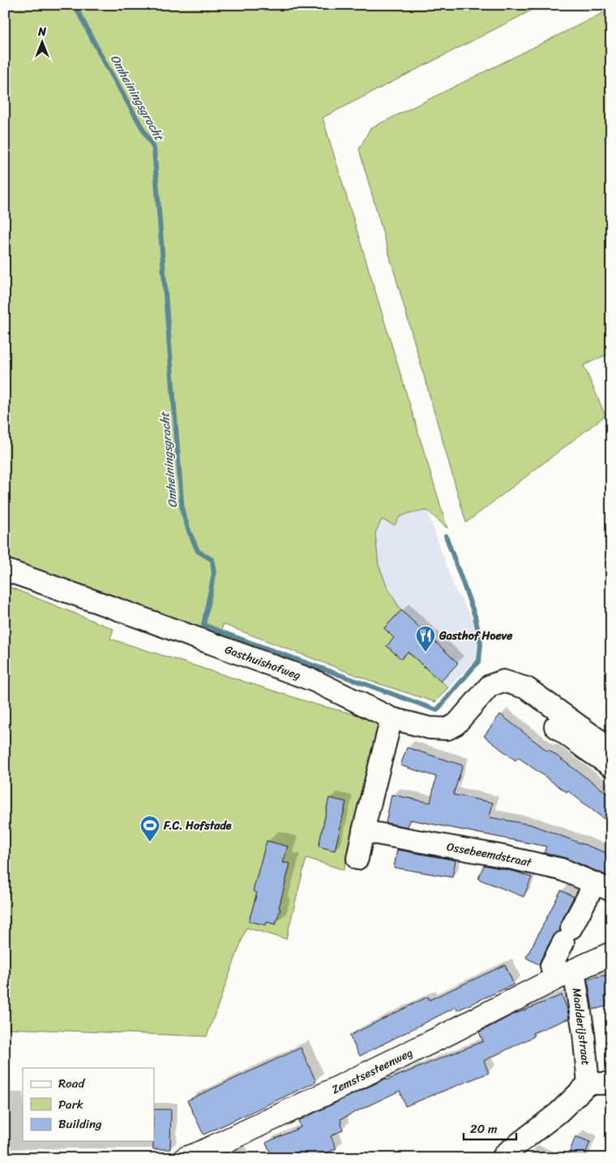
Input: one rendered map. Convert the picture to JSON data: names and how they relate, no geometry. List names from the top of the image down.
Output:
{
  "streets": {
    "street": [
      "Gasthuishofweg",
      "Ossebeemdstraat",
      "Maalderijstraat",
      "Zemstsesteenweg"
    ]
  },
  "crossings": [
    ["Maalderijstraat", "Zemstsesteenweg"]
  ],
  "water": ["Omheiningsgracht"],
  "places": {
    "restaurant": ["Gasthof Hoeve"],
    "sports": ["F.C. Hofstade"]
  },
  "legend": ["Road", "Park", "Building"],
  "scale_bar": "20 m",
  "north": "top"
}
